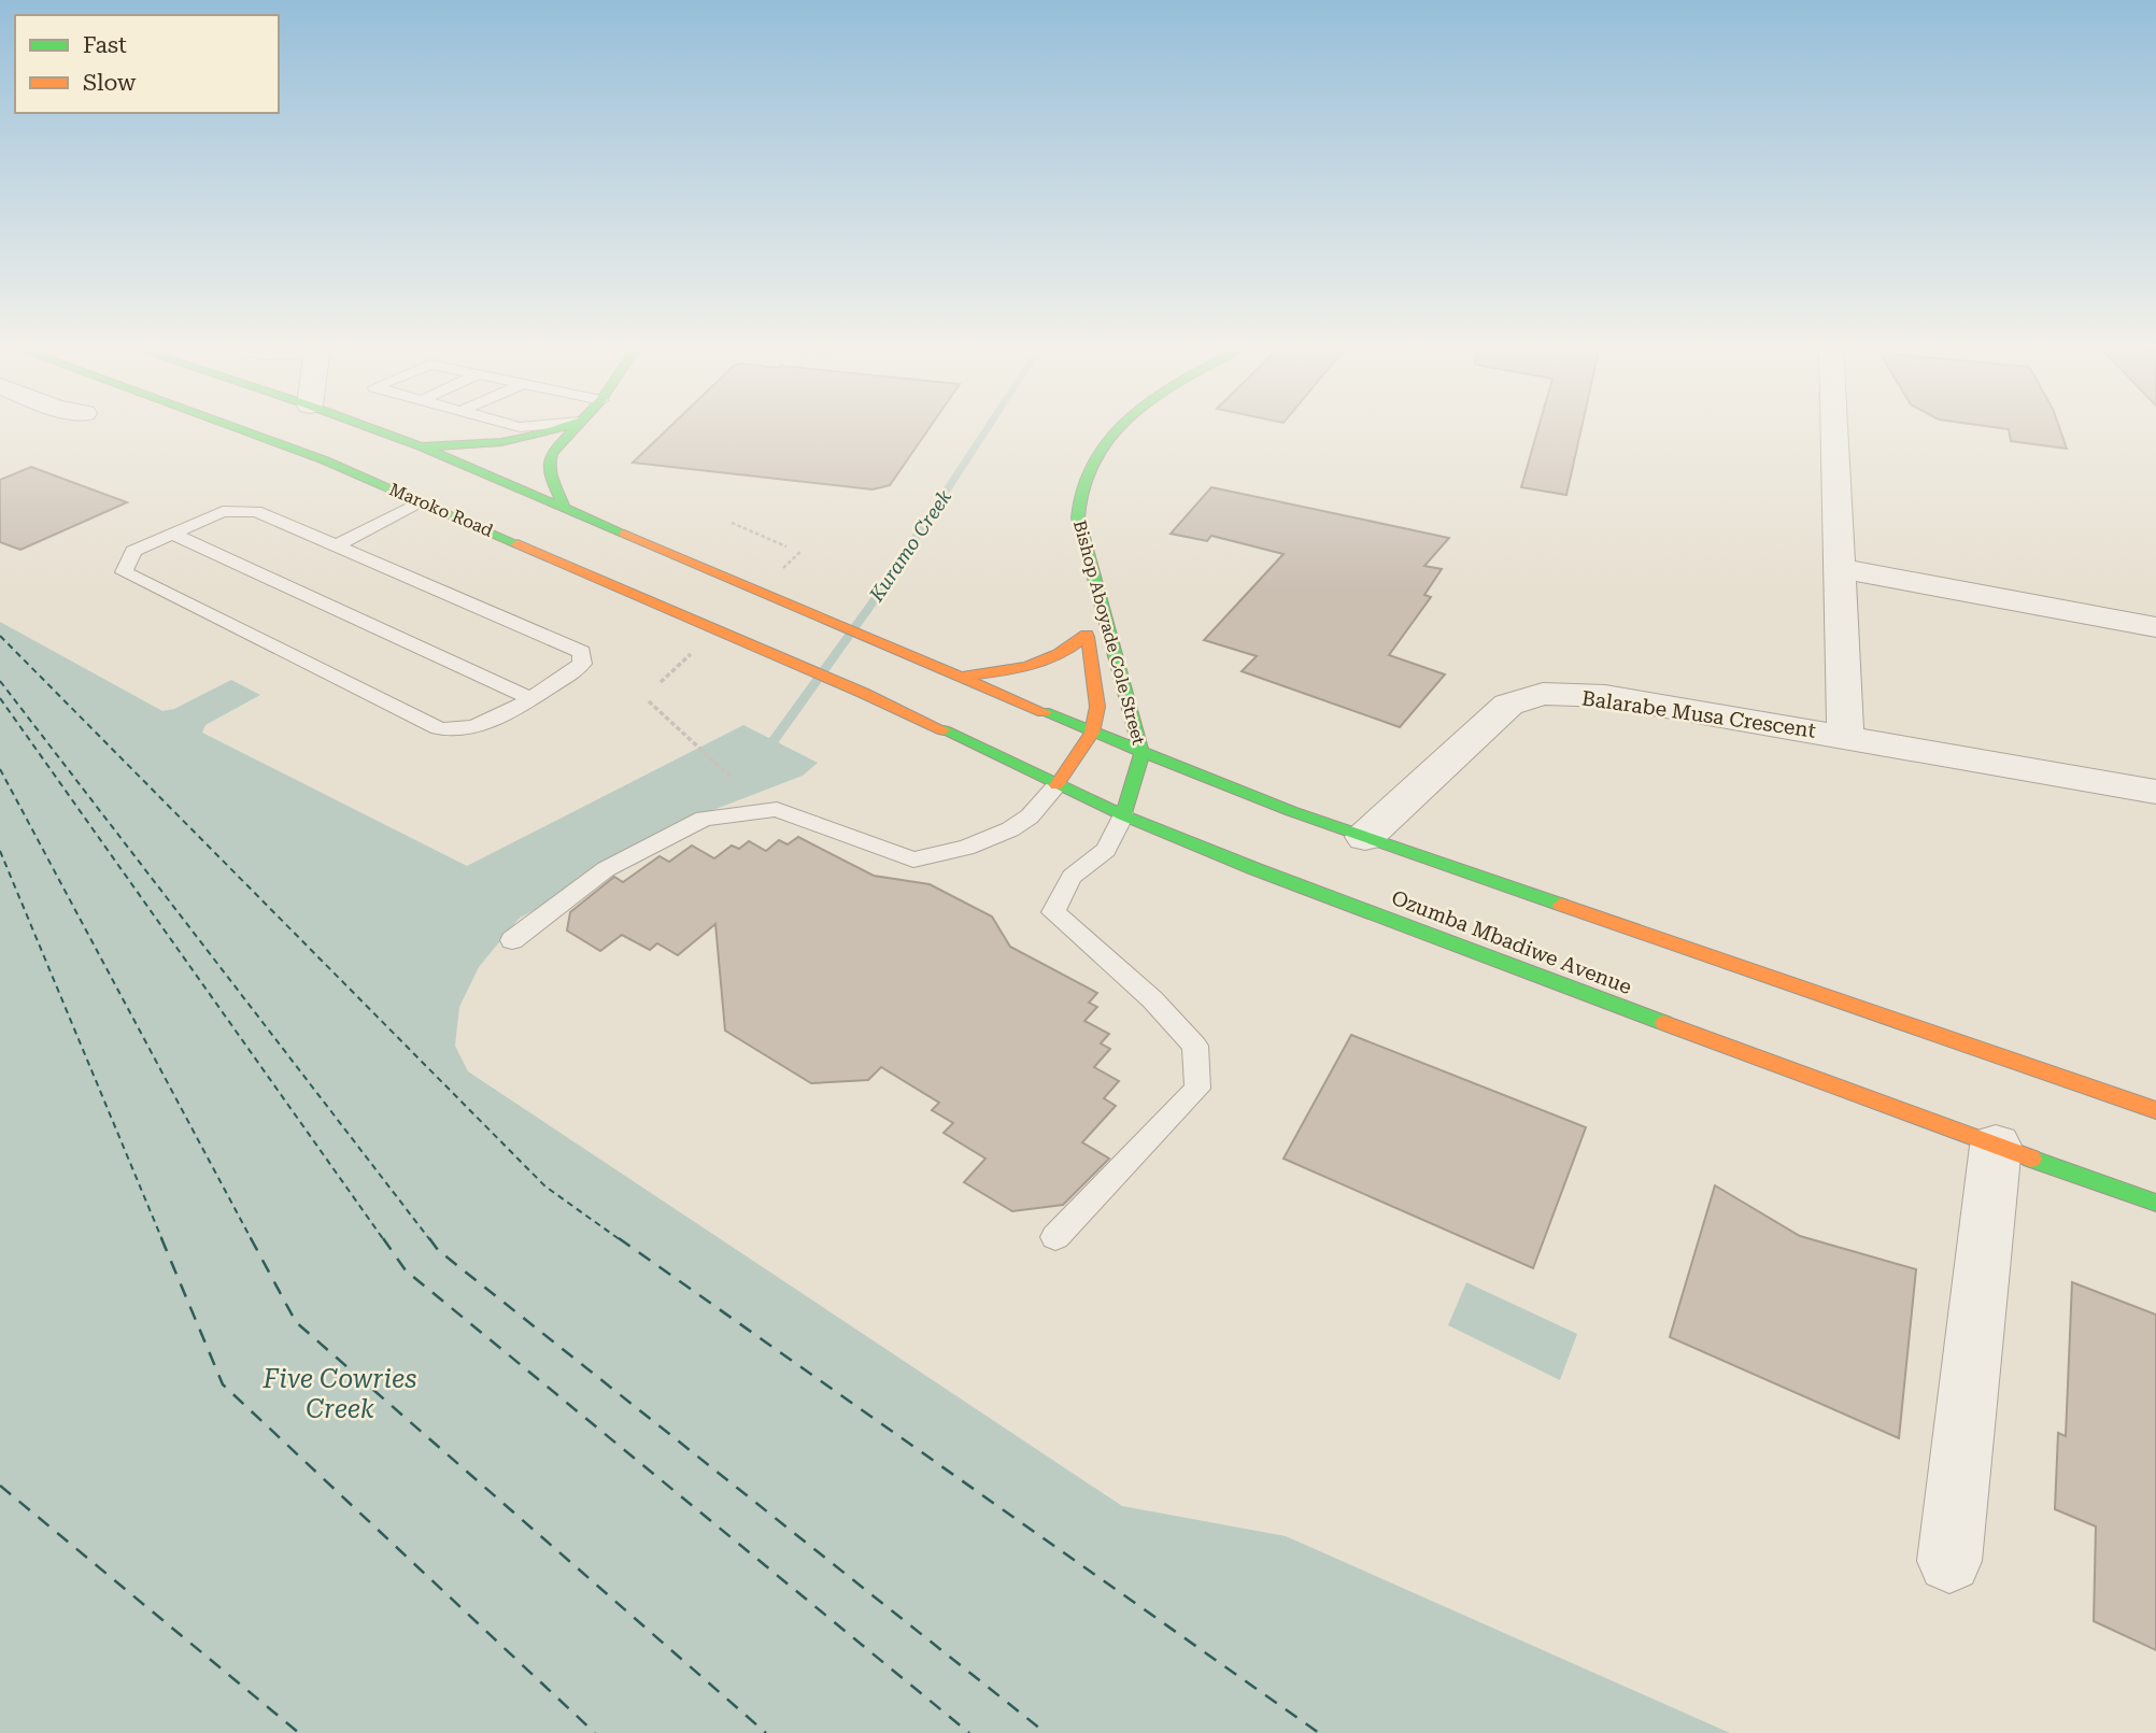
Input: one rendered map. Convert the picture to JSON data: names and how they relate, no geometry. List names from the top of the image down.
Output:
{
  "streets": {
    "main road": ["Maroko Road", "Bishop Aboyade Cole Street", "Ozumba Mbadiwe Avenue"],
    "street": ["Balarabe Musa Crescent"]
  },
  "crossings": [
    ["Maroko Road", "Ozumba Mbadiwe Avenue"],
    ["Bishop Aboyade Cole Street", "Ozumba Mbadiwe Avenue"]
  ],
  "water": ["Kuramo Creek", "Five Cowries Creek"],
  "legend": ["Fast", "Slow"]
}
